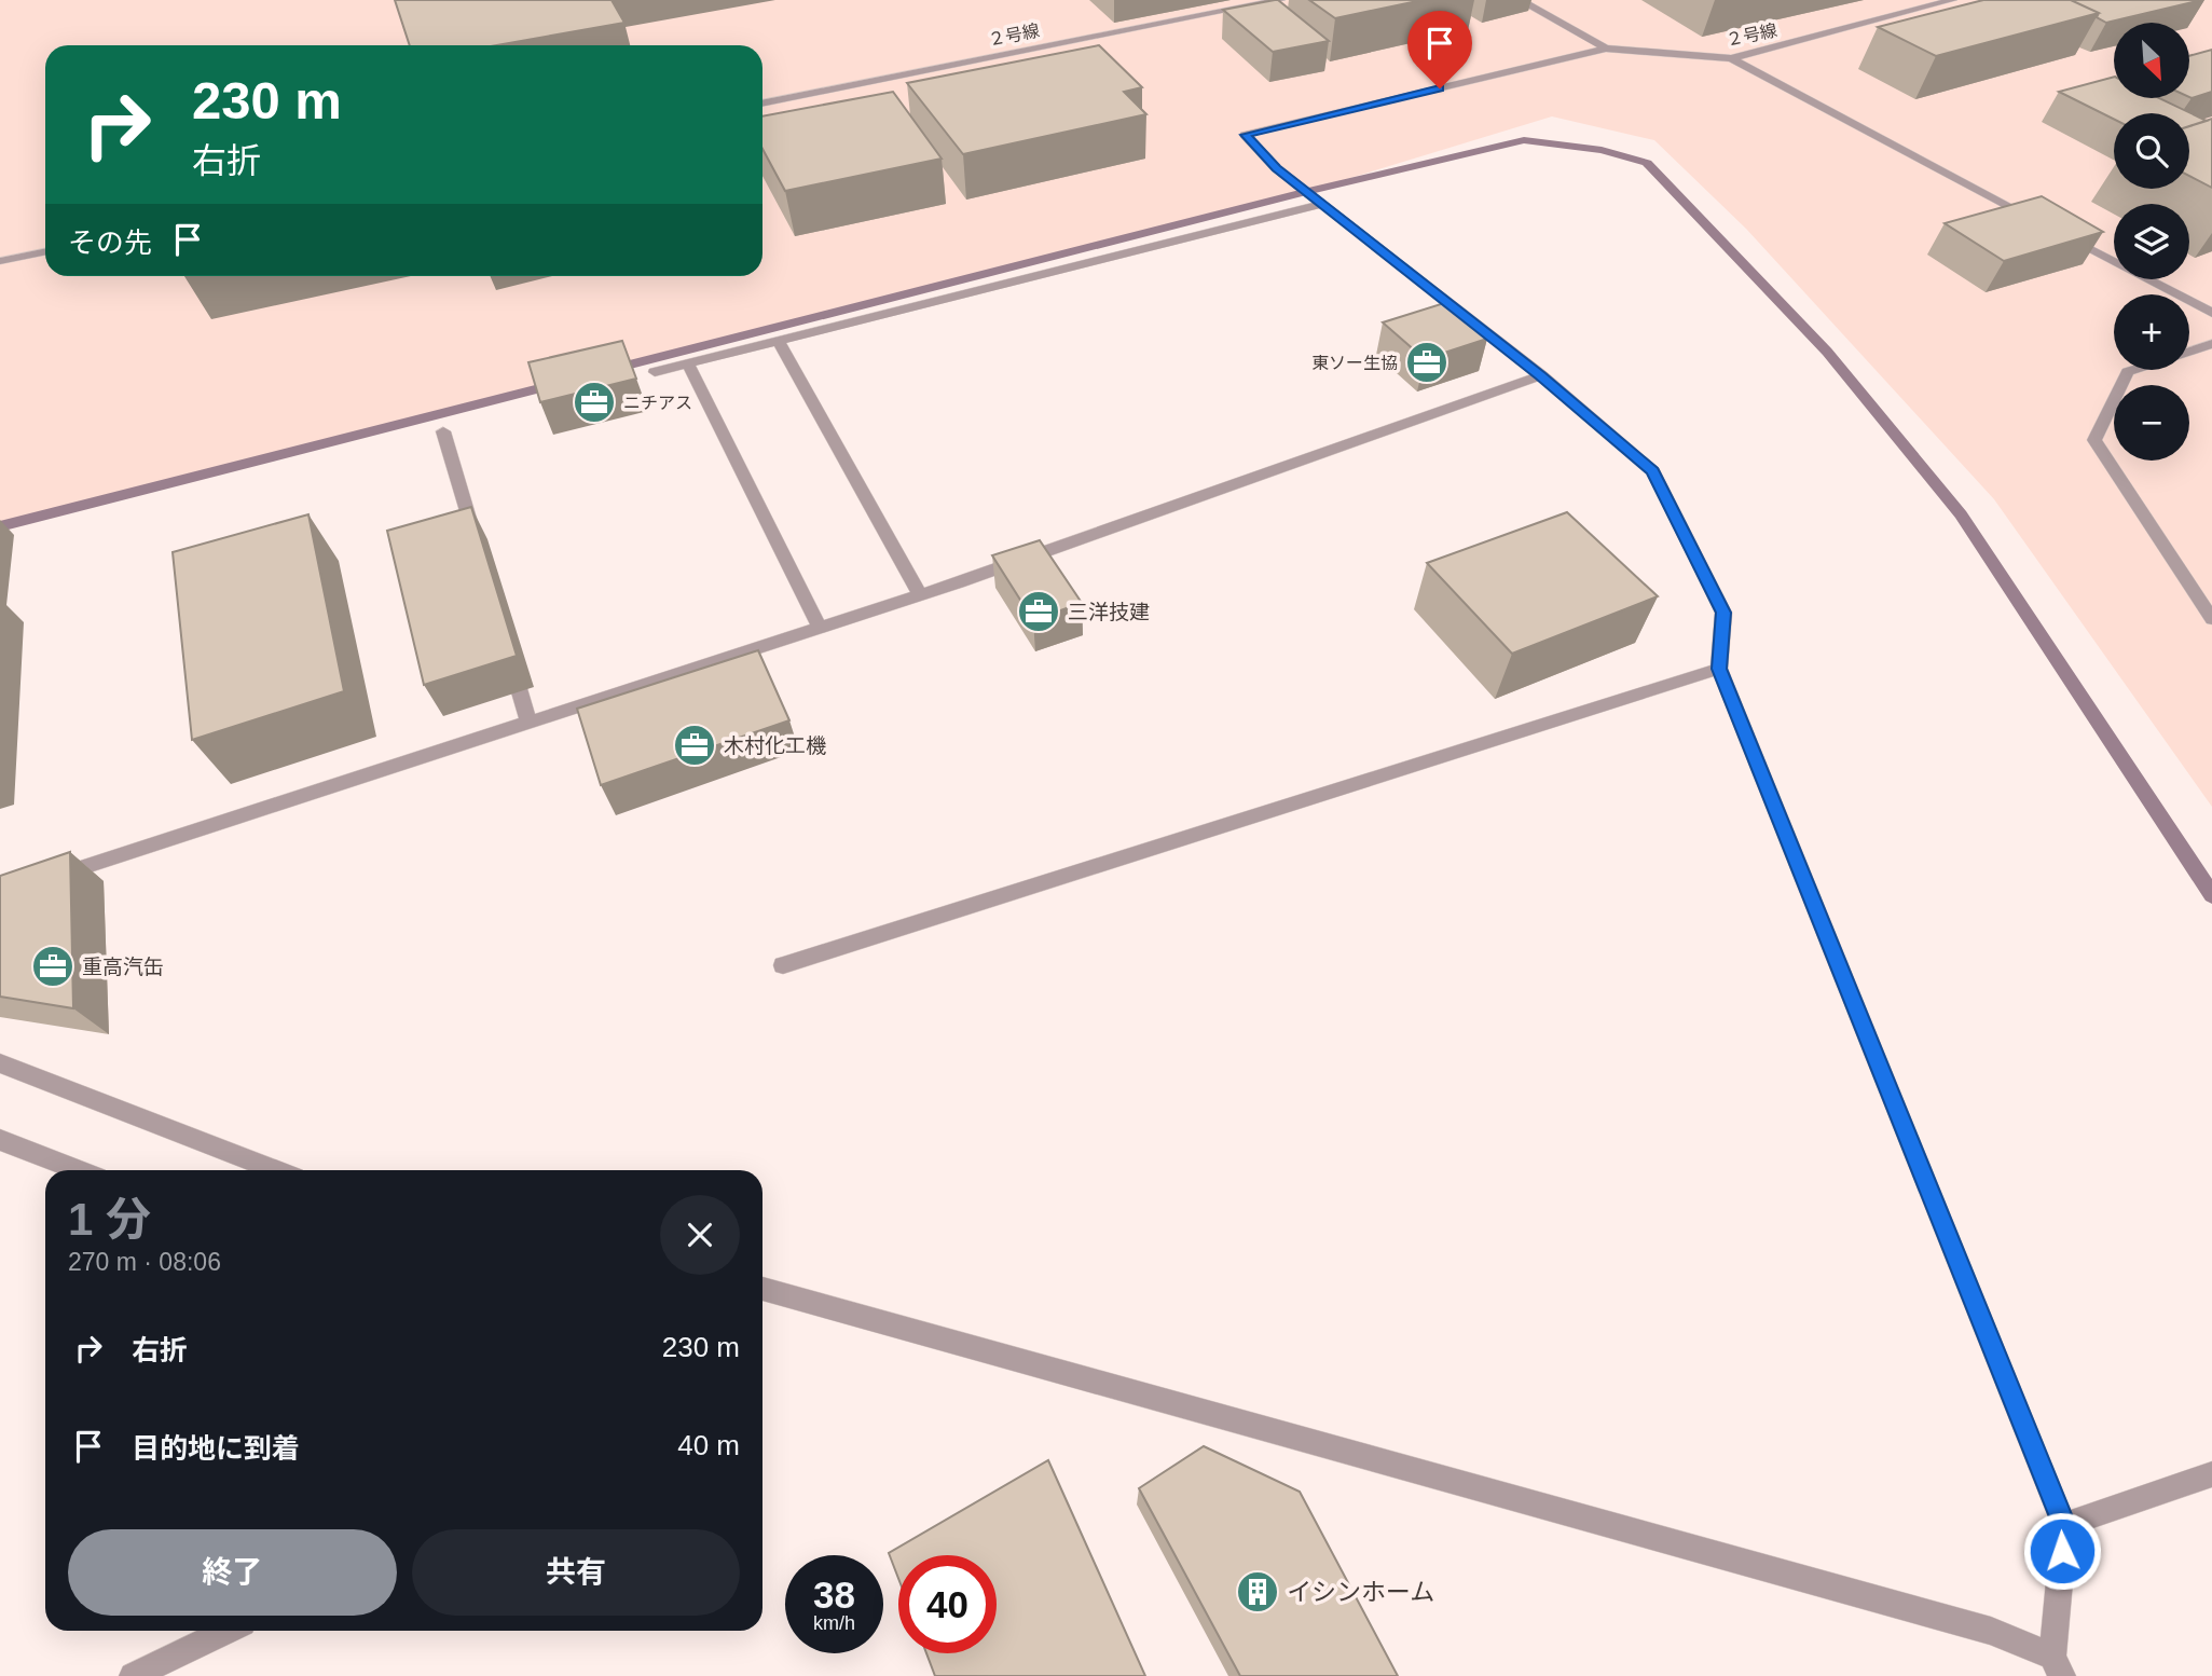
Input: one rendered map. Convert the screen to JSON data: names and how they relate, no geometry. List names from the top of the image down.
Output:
{
  "streets": {
    "street": ["２号線"]
  },
  "places": {
    "office": [
      "東ソー生協",
      "ニチアス",
      "三洋技建",
      "木村化工機",
      "重高汽缶"
    ],
    "building": ["イシンホーム"]
  },
  "north": "bottom right",
  "page": {
    "map_buttons": ["+", "−"],
    "turn": ["230 m", "右折"],
    "then": "その先",
    "heading": ["1 分", "270 m · 08:06"],
    "list": [
      {
        "name": "右折",
        "value": "230 m"
      },
      {
        "name": "目的地に到着",
        "value": "40 m"
      }
    ],
    "buttons": ["終了", "共有"],
    "speed": "38 km/h",
    "limit": "40"
  }
}
